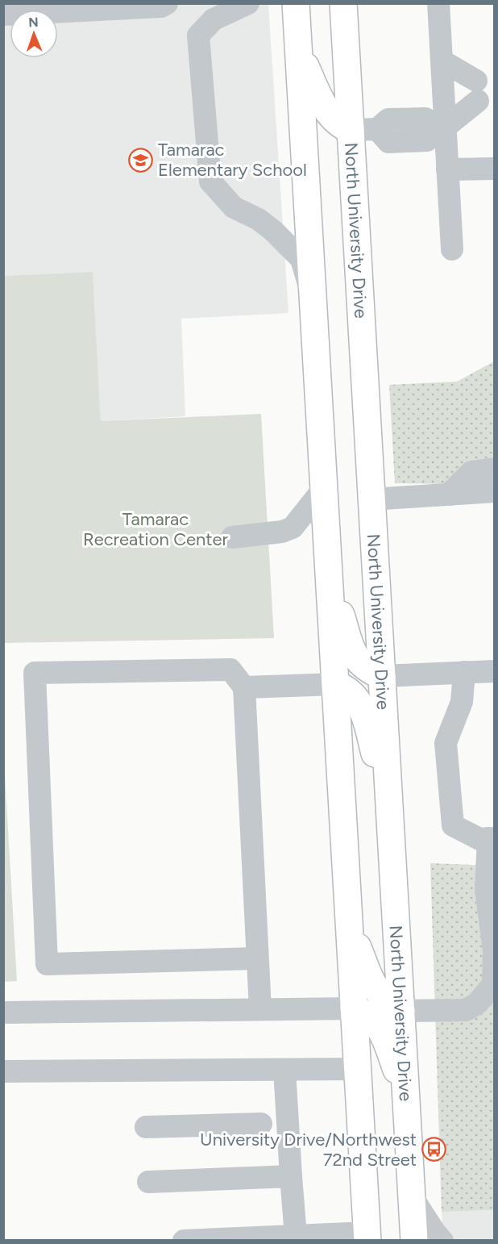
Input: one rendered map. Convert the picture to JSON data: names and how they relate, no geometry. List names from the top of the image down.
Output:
{
  "streets": {
    "main road": ["North University Drive"]
  },
  "parks": ["Tamarac Recreation Center"],
  "places": {
    "school or university": ["Tamarac Elementary School"],
    "bus stop": ["University Drive/Northwest 72nd Street"]
  },
  "north": "top"
}
